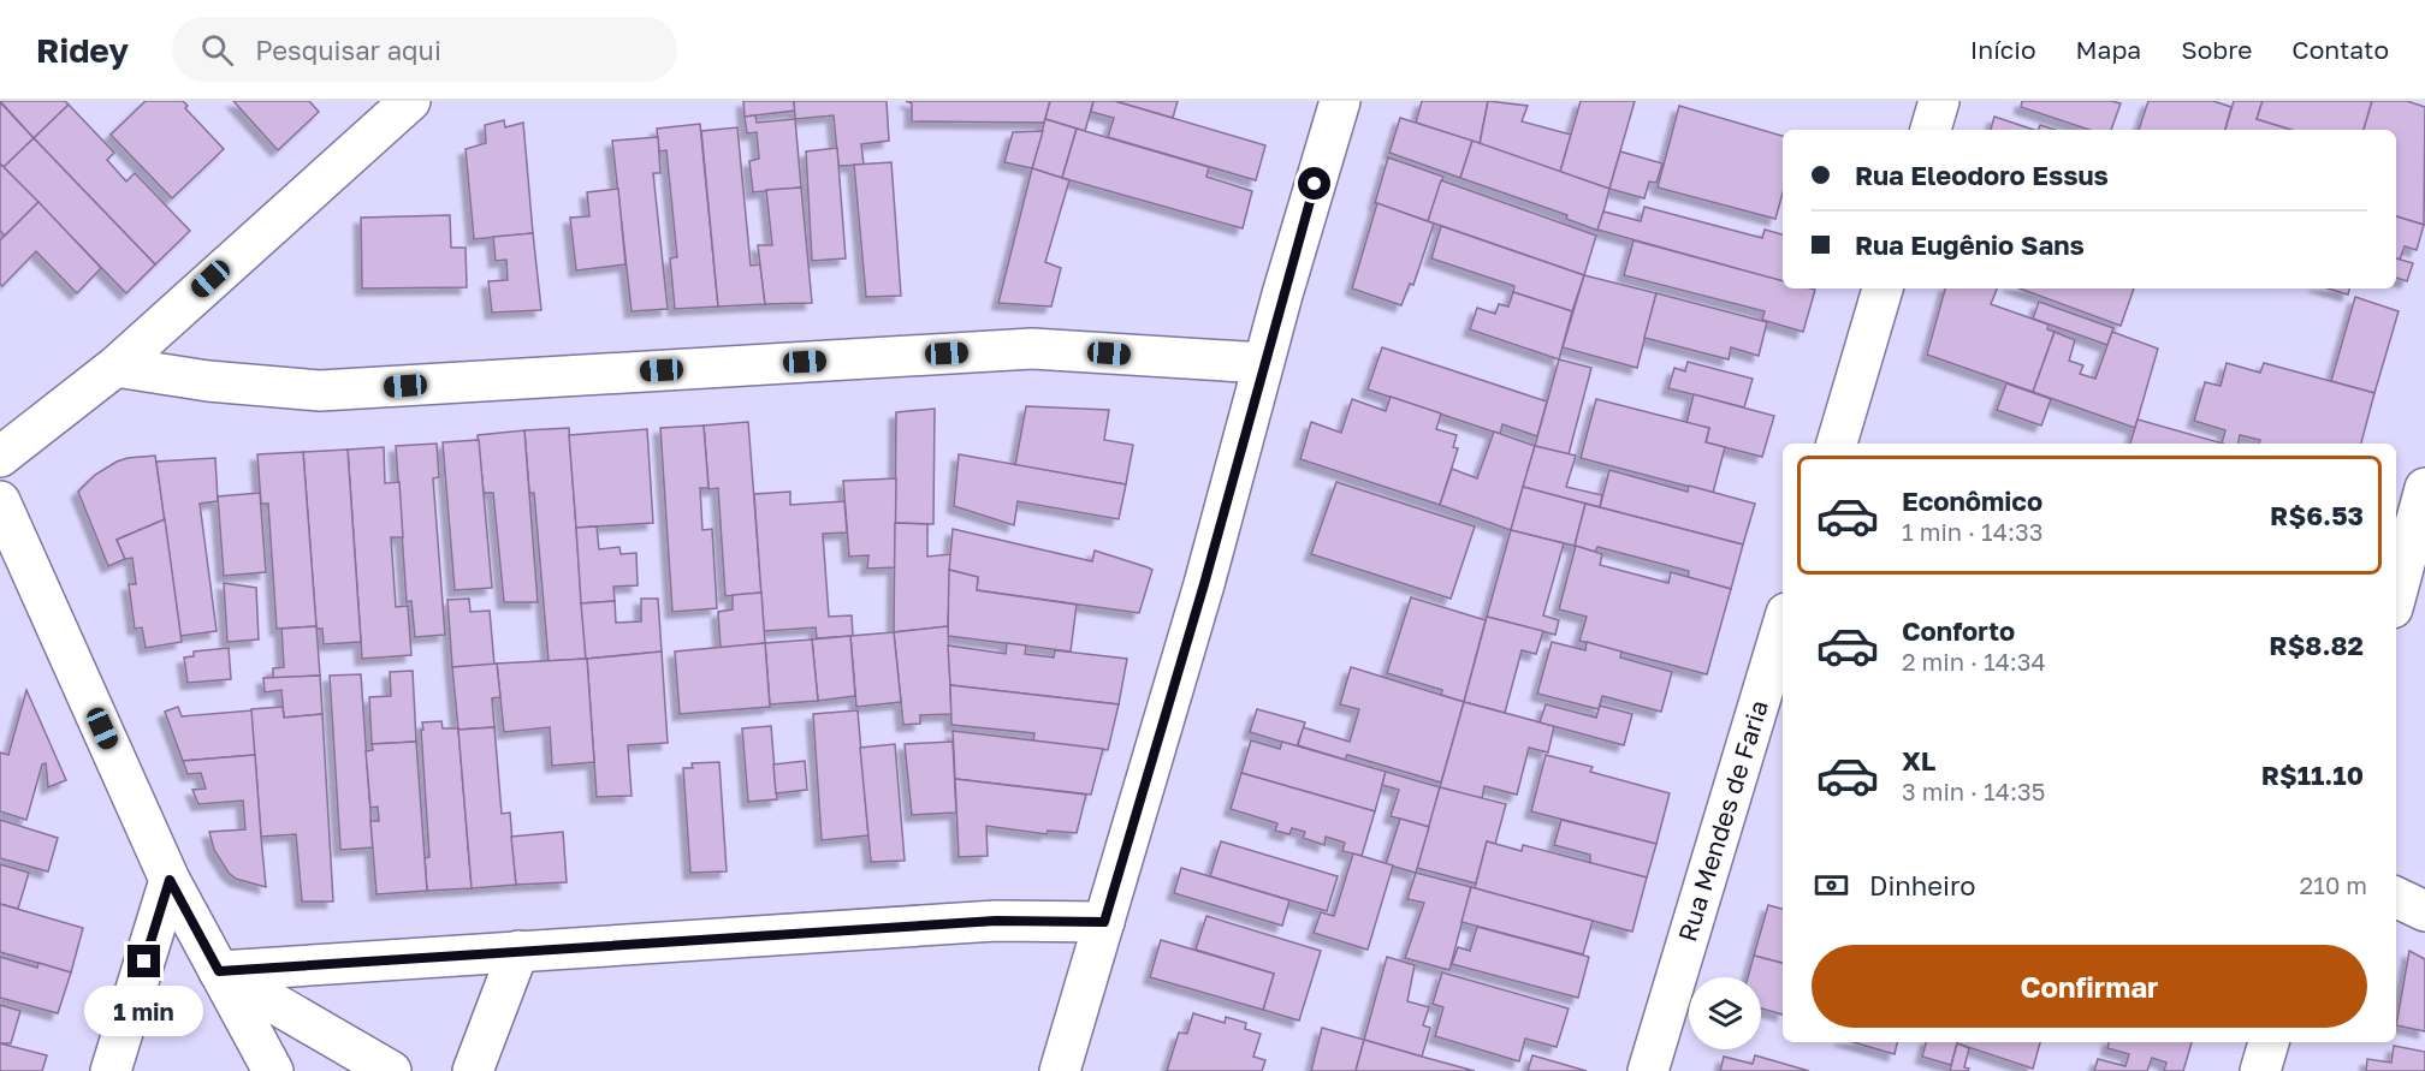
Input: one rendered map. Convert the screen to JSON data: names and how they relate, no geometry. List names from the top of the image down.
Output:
{
  "streets": {
    "street": ["Rua Mendes de Faria"]
  },
  "page": {
    "header": "Ridey",
    "search": "Pesquisar aqui",
    "nav": [
      "Início",
      "Mapa",
      "Sobre",
      "Contato"
    ],
    "banner": ["Rua Eleodoro Essus", "Rua Eugênio Sans"],
    "list": [
      {
        "name": "Econômico",
        "note": "1 min · 14:33",
        "value": "R$6.53"
      },
      {
        "name": "Conforto",
        "note": "2 min · 14:34",
        "value": "R$8.82"
      },
      {
        "name": "XL",
        "note": "3 min · 14:35",
        "value": "R$11.10"
      }
    ],
    "pay": ["Dinheiro", "210 m"],
    "buttons": "Confirmar",
    "bubble": "1 min"
  }
}
